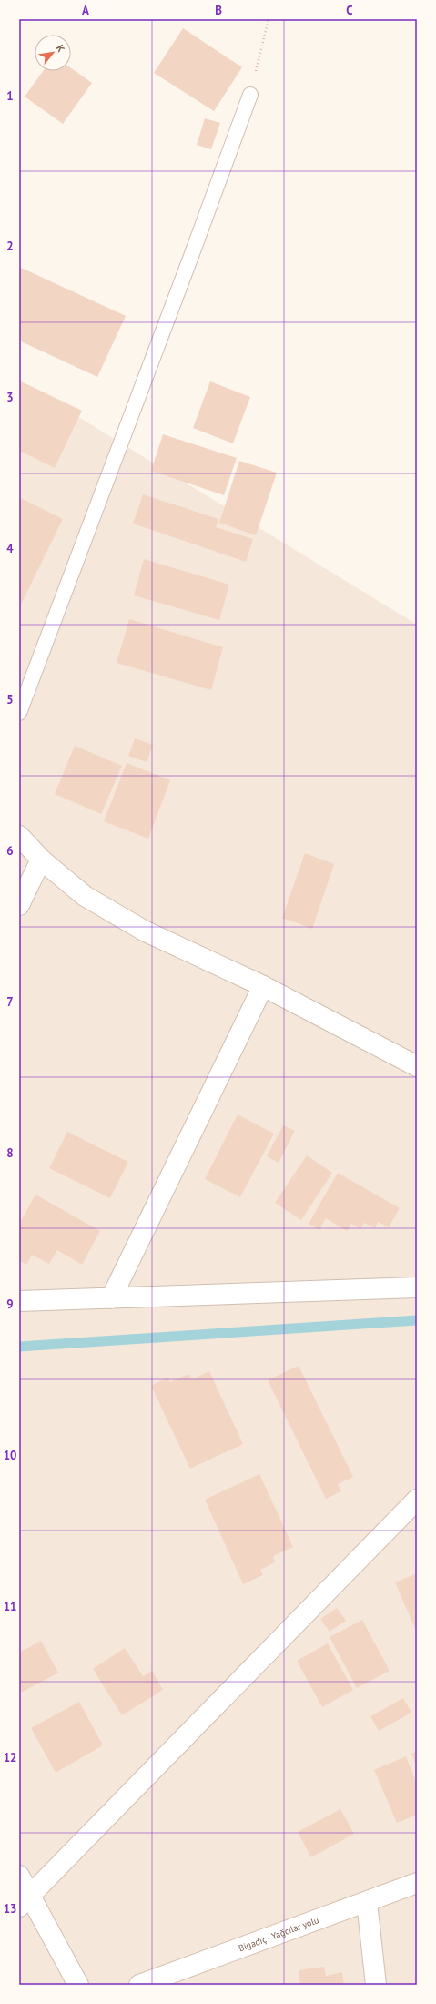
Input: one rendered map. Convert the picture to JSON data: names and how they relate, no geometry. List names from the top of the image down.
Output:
{
  "streets": {
    "street": ["Bigadiç - Yağcılar yolu"]
  },
  "north": "top right",
  "grid": {
    "columns": ["A", "B", "C"],
    "rows": [
      "1",
      "2",
      "3",
      "4",
      "5",
      "6",
      "7",
      "8",
      "9",
      "10",
      "11",
      "12",
      "13"
    ]
  }
}
